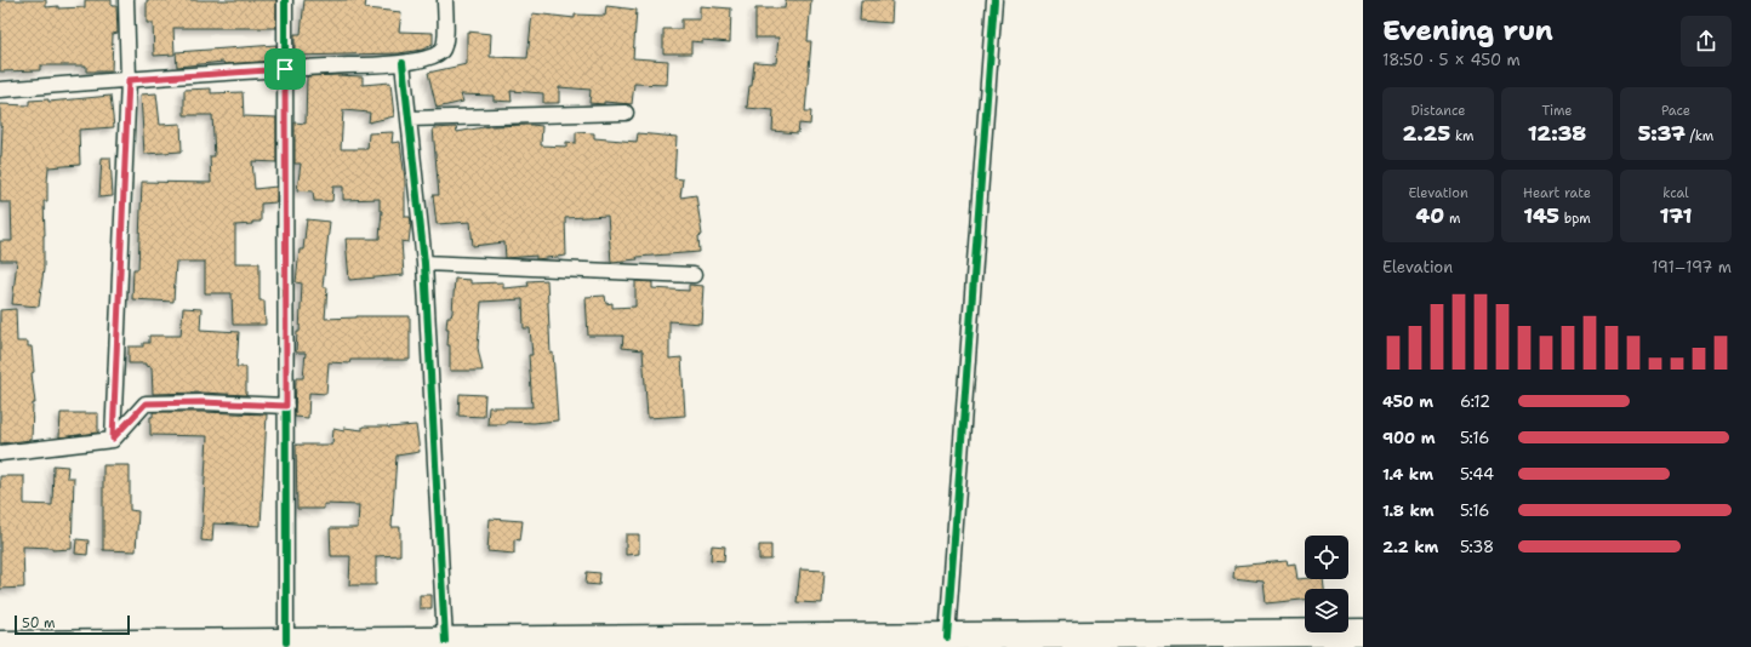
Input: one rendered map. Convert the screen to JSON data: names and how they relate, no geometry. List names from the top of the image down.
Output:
{
  "scale_bar": "50 m",
  "page": {
    "heading": ["Evening run", "18:50 · 5 × 450 m"],
    "stats": [
      ["Distance", "2.25 km"],
      ["Time", "12:38"],
      ["Pace", "5:37 /km"],
      ["Elevation", "40 m"],
      ["Heart rate", "145 bpm"],
      ["kcal", "171"]
    ],
    "chart": ["Elevation", "191–197 m"],
    "list": [
      {
        "name": "450 m",
        "note": "6:12"
      },
      {
        "name": "900 m",
        "note": "5:16"
      },
      {
        "name": "1.4 km",
        "note": "5:44"
      },
      {
        "name": "1.8 km",
        "note": "5:16"
      },
      {
        "name": "2.2 km",
        "note": "5:38"
      }
    ],
    "scale": "50 m"
  }
}
